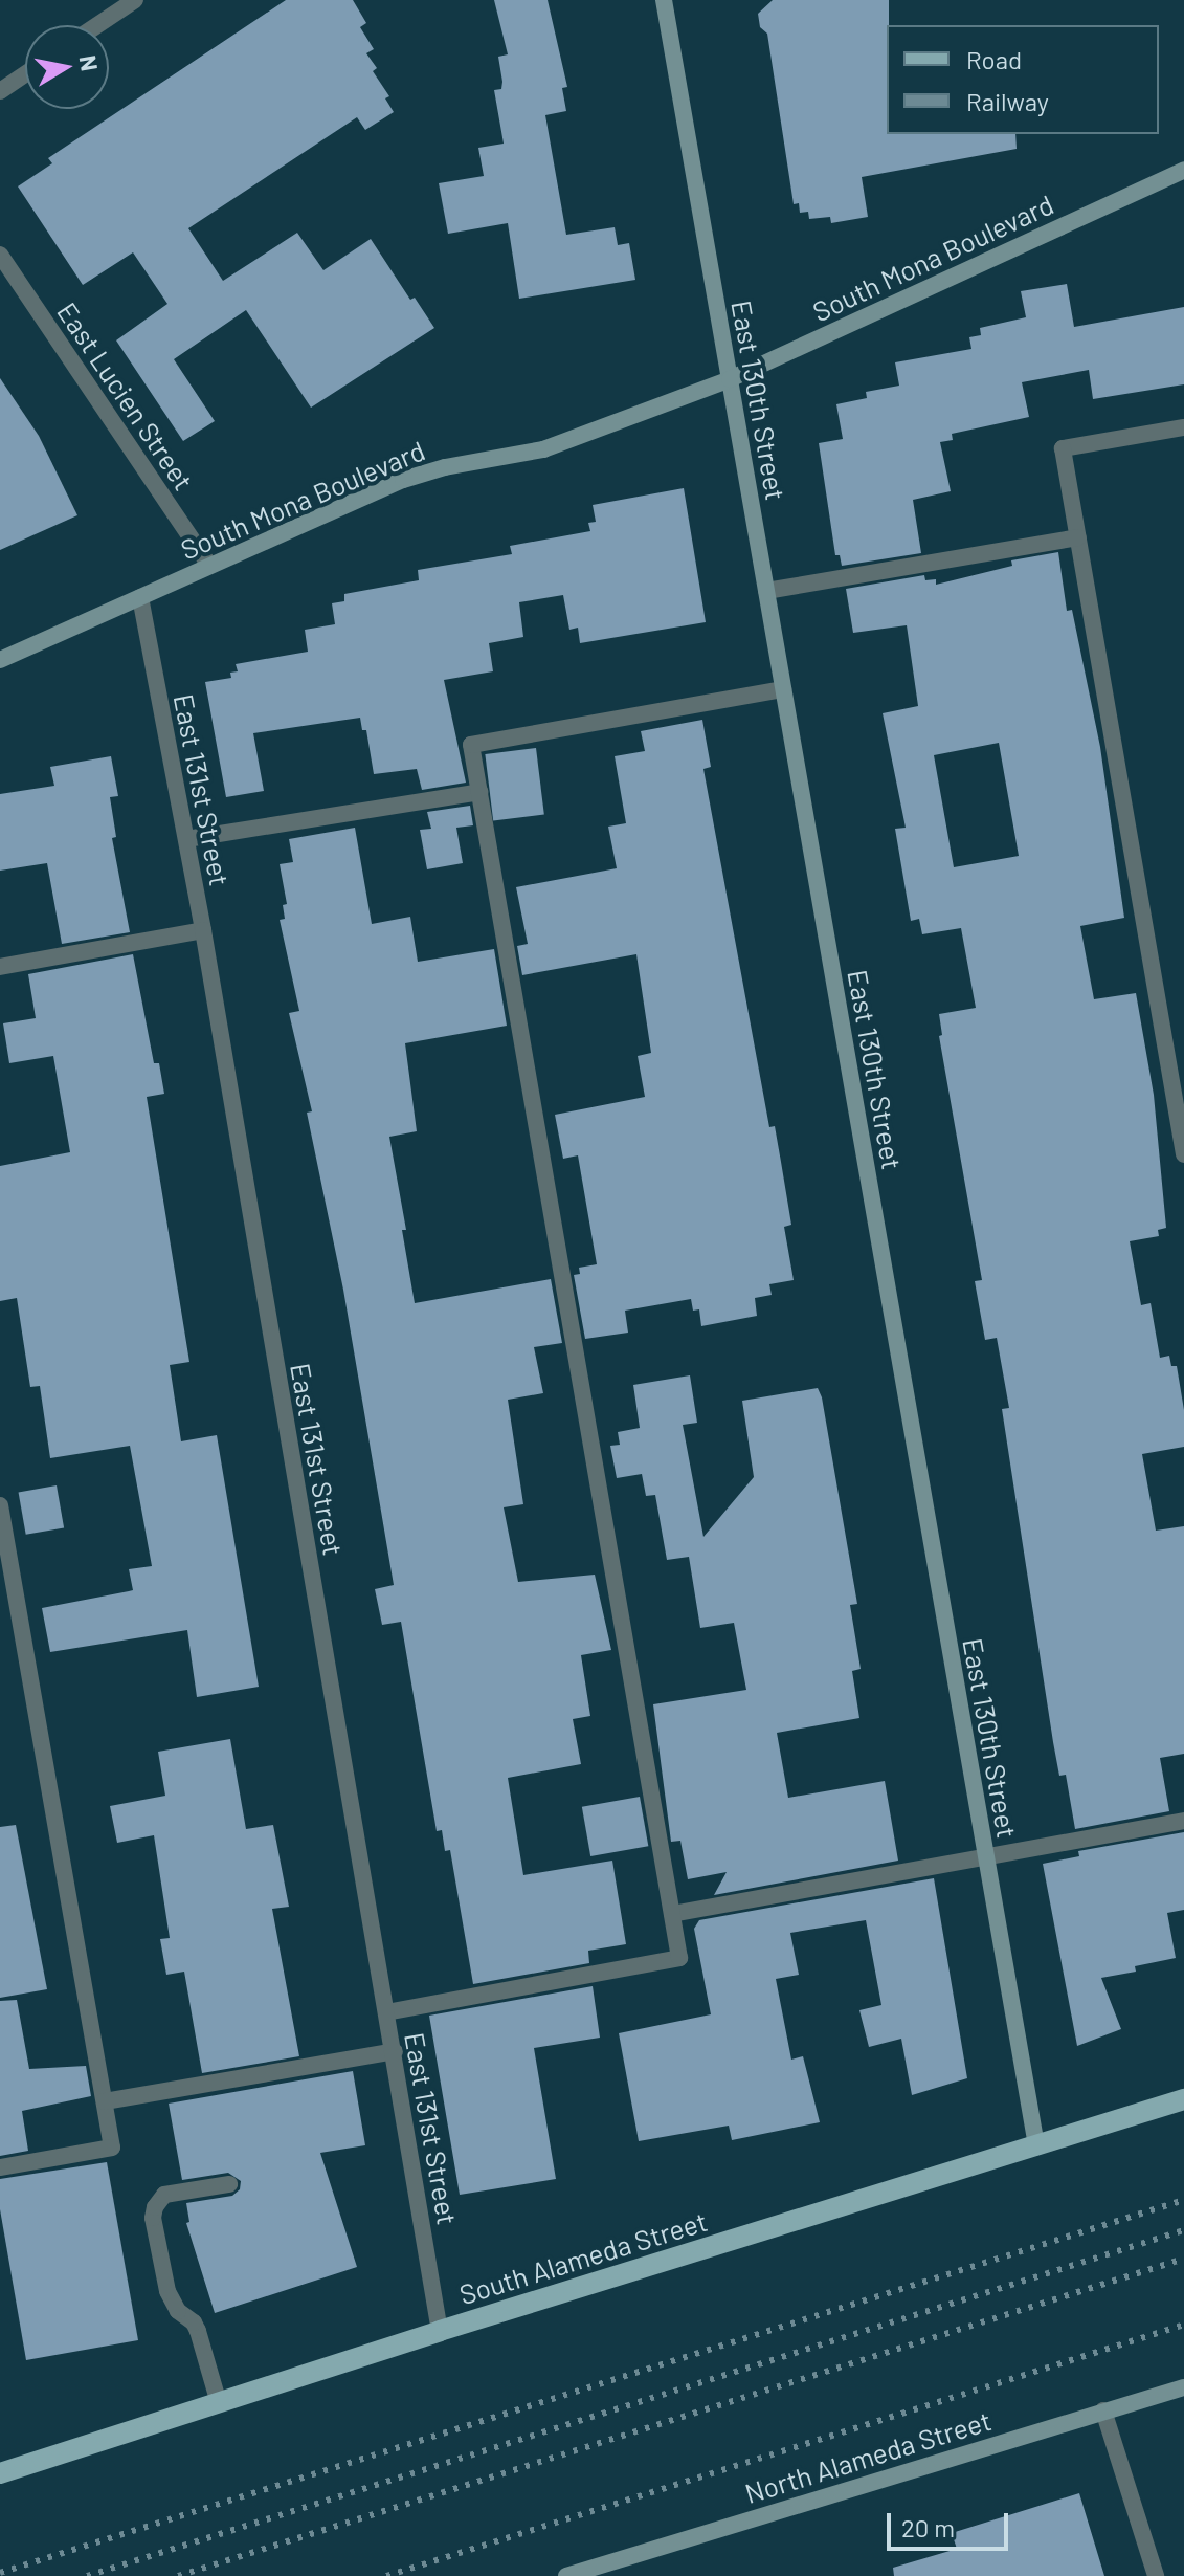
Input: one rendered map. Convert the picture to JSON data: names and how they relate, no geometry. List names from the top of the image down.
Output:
{
  "streets": {
    "main road": ["South Alameda Street"],
    "street": [
      "South Mona Boulevard",
      "East Lucien Street",
      "East 130th Street",
      "East 131st Street",
      "North Alameda Street"
    ]
  },
  "crossings": [
    ["South Mona Boulevard", "East Lucien Street"],
    ["South Mona Boulevard", "East 130th Street"],
    ["South Mona Boulevard", "East 131st Street"],
    ["East 130th Street", "South Alameda Street"],
    ["East 131st Street", "South Alameda Street"]
  ],
  "legend": ["Road", "Railway"],
  "scale_bar": "20 m",
  "north": "right"
}
